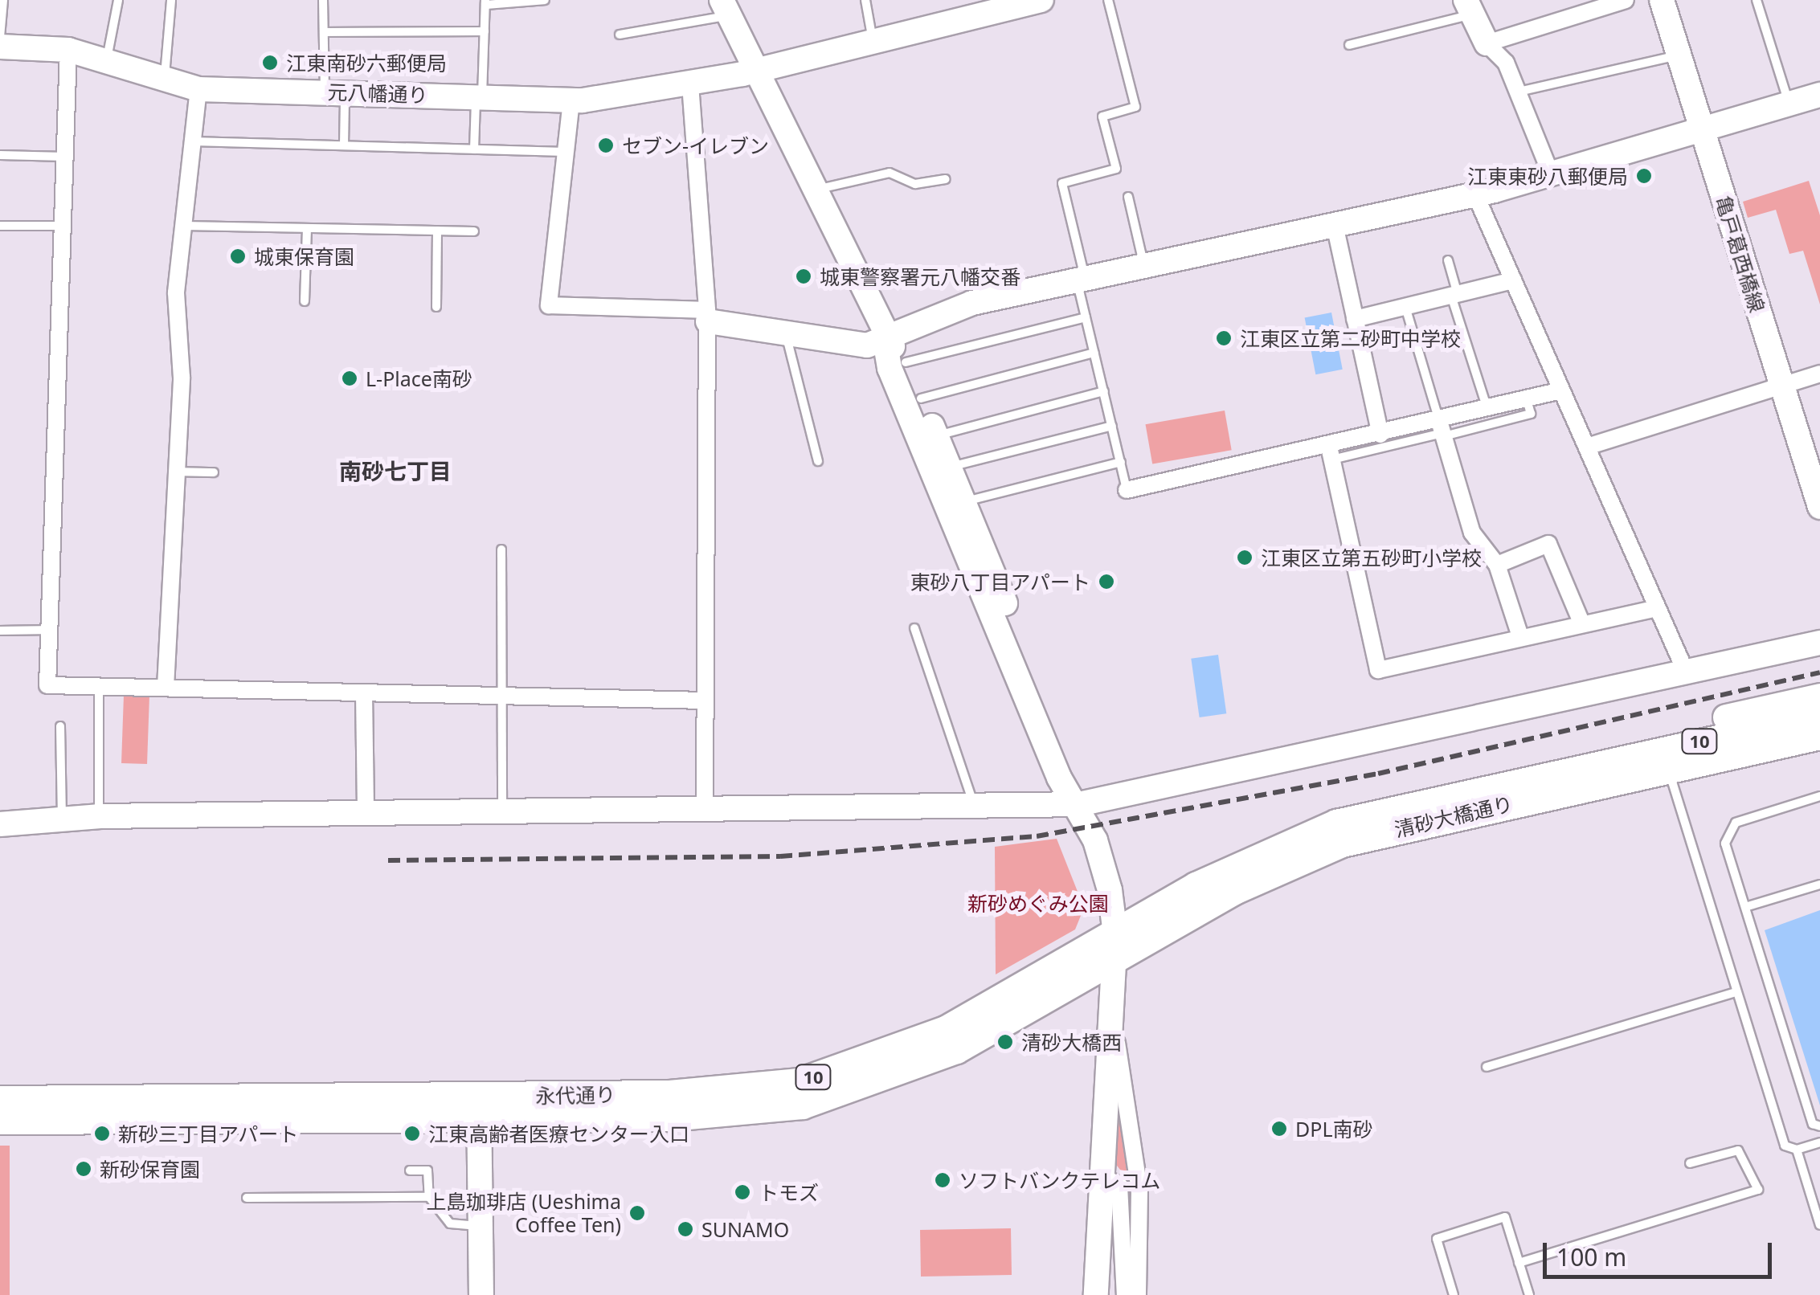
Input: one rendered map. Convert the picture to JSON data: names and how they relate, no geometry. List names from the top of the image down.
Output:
{
  "streets": {
    "main road": ["10", "清砂大橋通り", "永代通り"],
    "street": ["元八幡通り", "亀戸葛西橋線"]
  },
  "crossings": [
    ["清砂大橋通り", "永代通り"]
  ],
  "districts": ["南砂七丁目"],
  "parks": ["新砂めぐみ公園"],
  "places": [
    "江東南砂六郵便局",
    "セブン-イレブン",
    "江東東砂八郵便局",
    "城東保育園",
    "城東警察署元八幡交番",
    "江東区立第二砂町中学校",
    "L-Place南砂",
    "江東区立第五砂町小学校",
    "東砂八丁目アパート",
    "清砂大橋西",
    "DPL南砂",
    "新砂三丁目アパート",
    "江東高齢者医療センター入口",
    "新砂保育園",
    "ソフトバンクテレコム",
    "トモズ",
    "上島珈琲店 (Ueshima Coffee Ten)",
    "SUNAMO"
  ],
  "scale_bar": "100 m"
}
